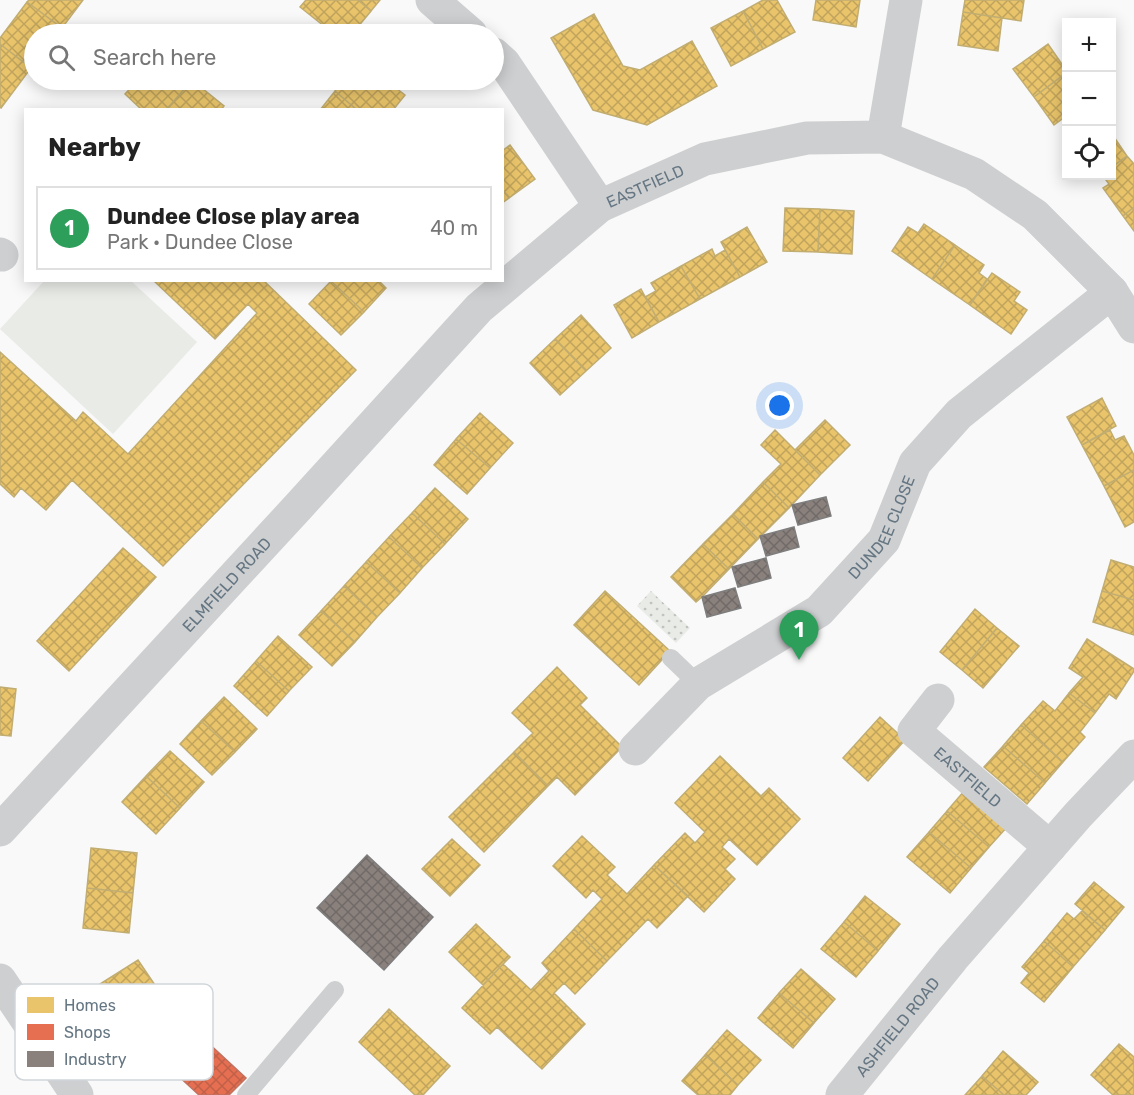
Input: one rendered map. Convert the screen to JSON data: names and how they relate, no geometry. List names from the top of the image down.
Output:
{
  "streets": {
    "street": [
      "EASTFIELD",
      "DUNDEE CLOSE",
      "ELMFIELD ROAD",
      "ASHFIELD ROAD"
    ]
  },
  "crossings": [
    ["EASTFIELD", "DUNDEE CLOSE"],
    ["EASTFIELD", "ELMFIELD ROAD"],
    ["EASTFIELD", "ASHFIELD ROAD"]
  ],
  "legend": ["Homes", "Shops", "Industry"],
  "page": {
    "map_buttons": ["+", "−"],
    "search": "Search here",
    "heading": "Nearby",
    "list": [
      {
        "mark": "1",
        "name": "Dundee Close play area",
        "note": "Park · Dundee Close",
        "value": "40 m"
      }
    ],
    "pins": "1"
  }
}
